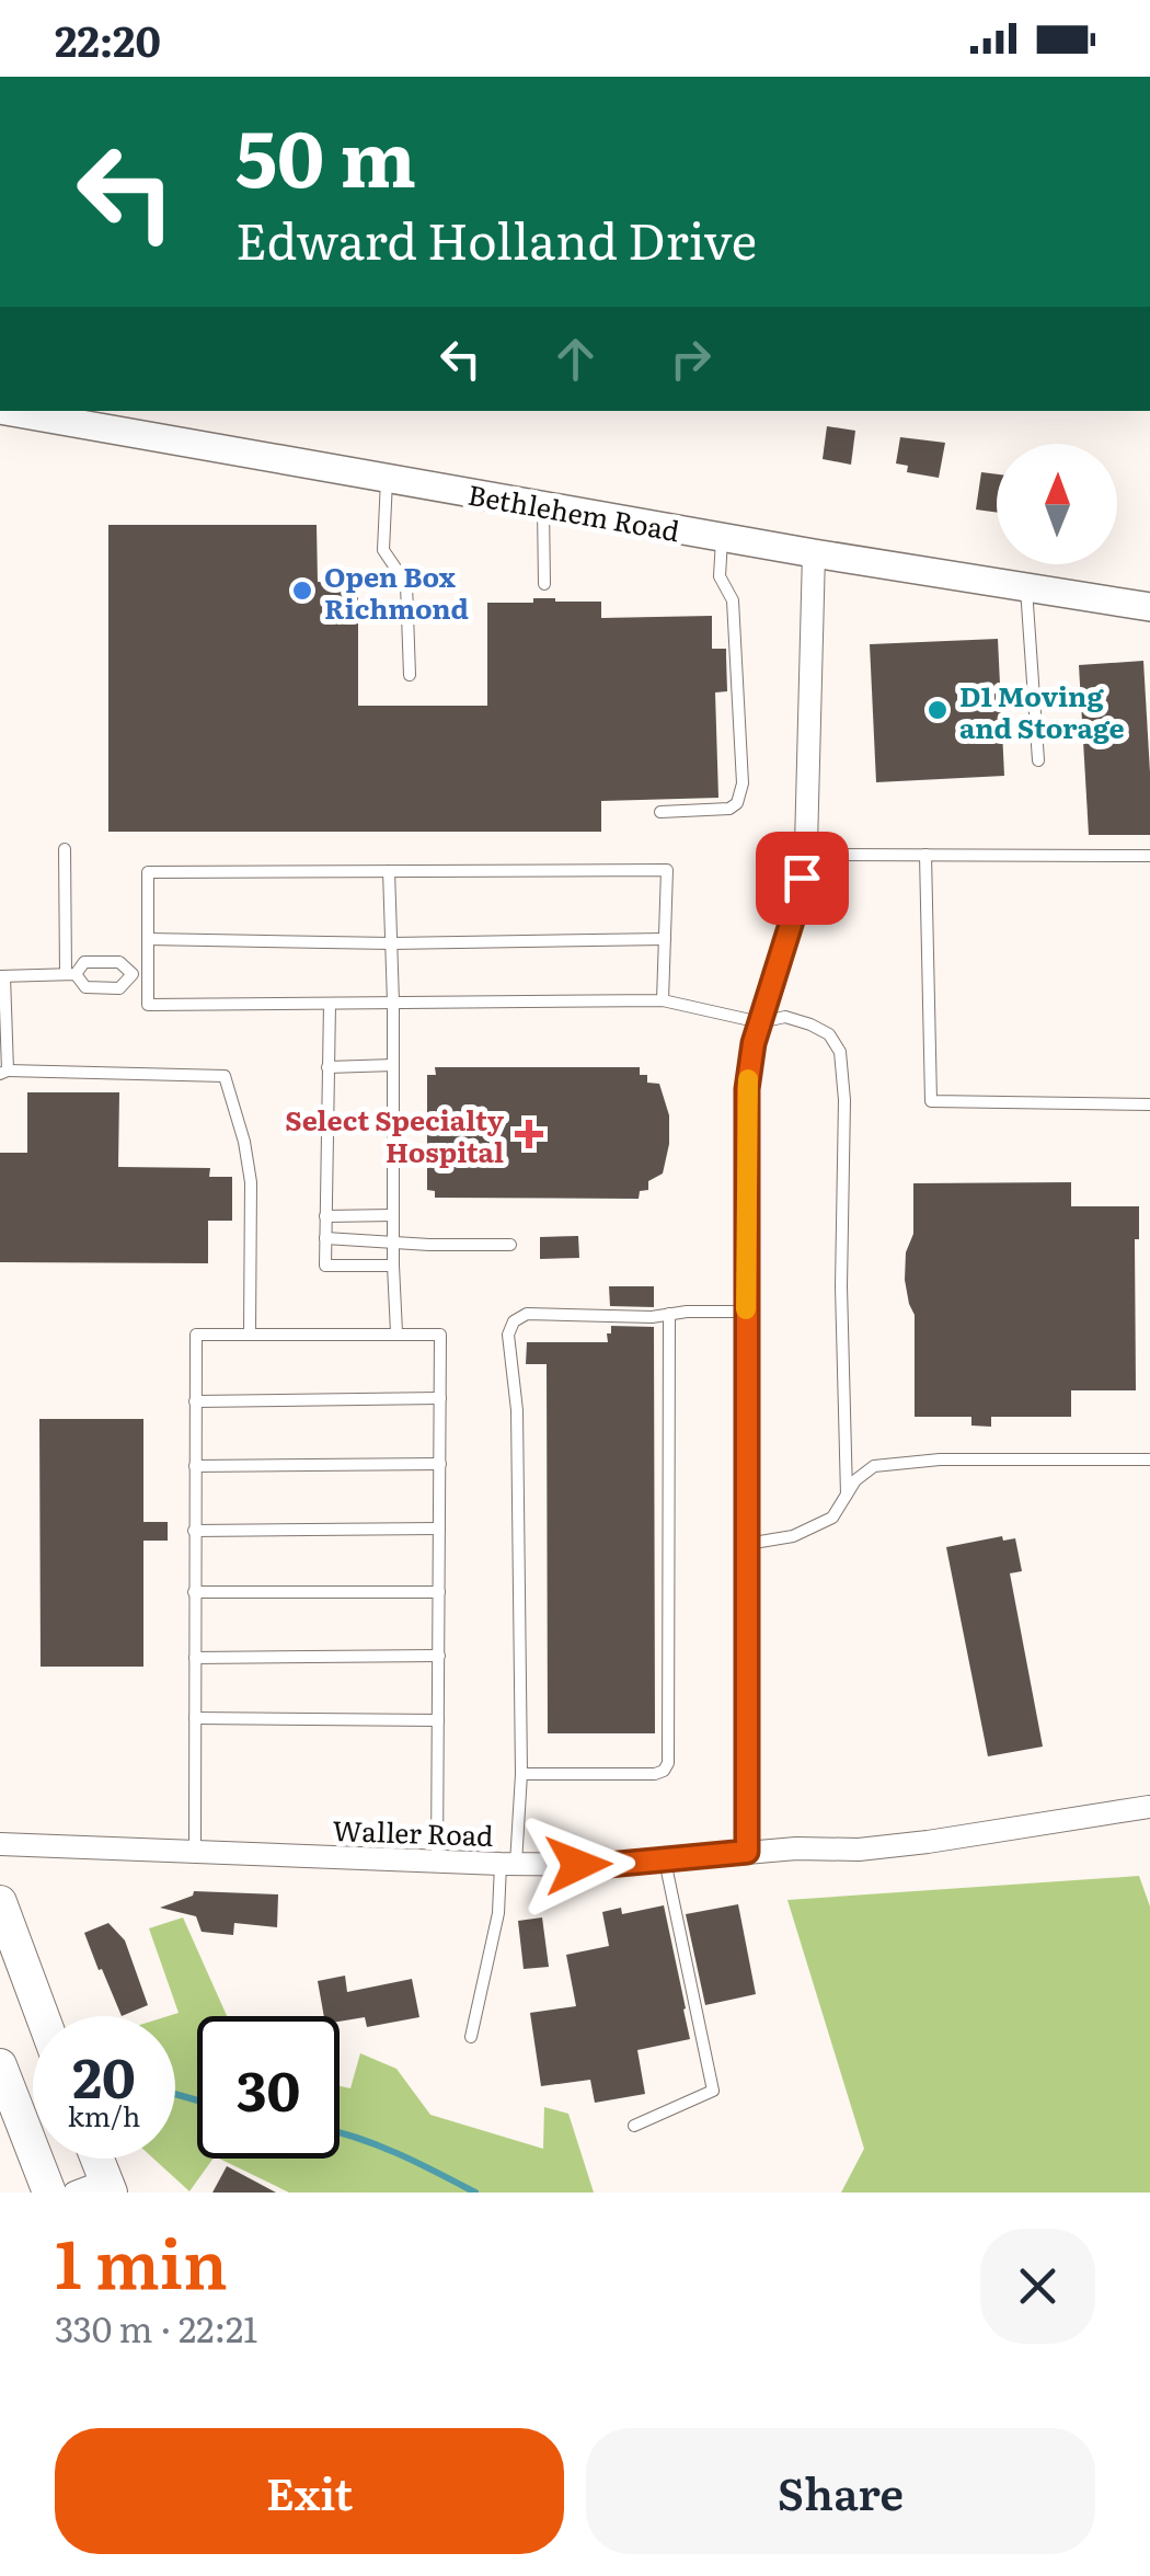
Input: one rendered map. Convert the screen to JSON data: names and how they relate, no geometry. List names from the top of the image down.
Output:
{
  "streets": {
    "street": ["Bethlehem Road", "Waller Road"]
  },
  "places": {
    "other": ["Open Box Richmond", "D1 Moving and Storage"],
    "health": ["Select Specialty Hospital"]
  },
  "north": "top",
  "page": {
    "status": "22:20",
    "turn": ["50 m", "Edward Holland Drive"],
    "speed": "20 km/h",
    "limit": "30",
    "heading": ["1 min", "330 m · 22:21"],
    "buttons": ["Exit", "Share"]
  }
}
